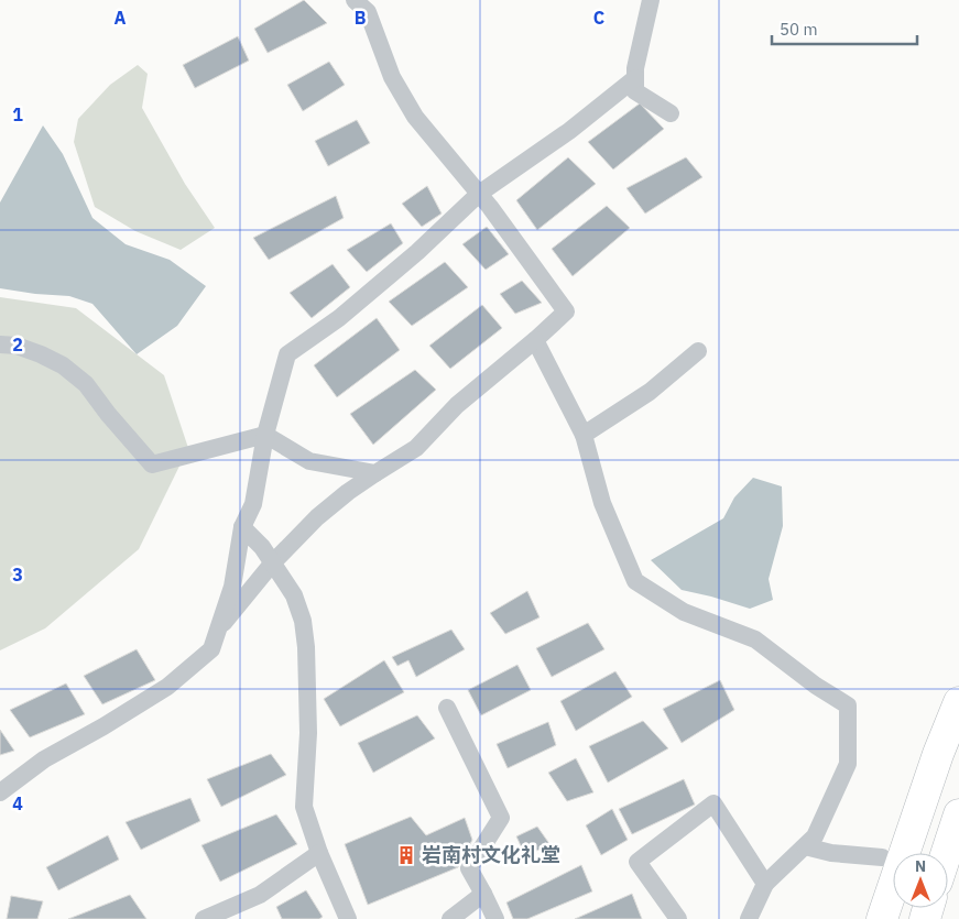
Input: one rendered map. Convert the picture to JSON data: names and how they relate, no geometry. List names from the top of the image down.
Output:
{
  "places": {
    "building": ["岩南村文化礼堂"]
  },
  "scale_bar": "50 m",
  "north": "top",
  "grid": {
    "columns": ["A", "B", "C"],
    "rows": [
      "1",
      "2",
      "3",
      "4"
    ]
  }
}
